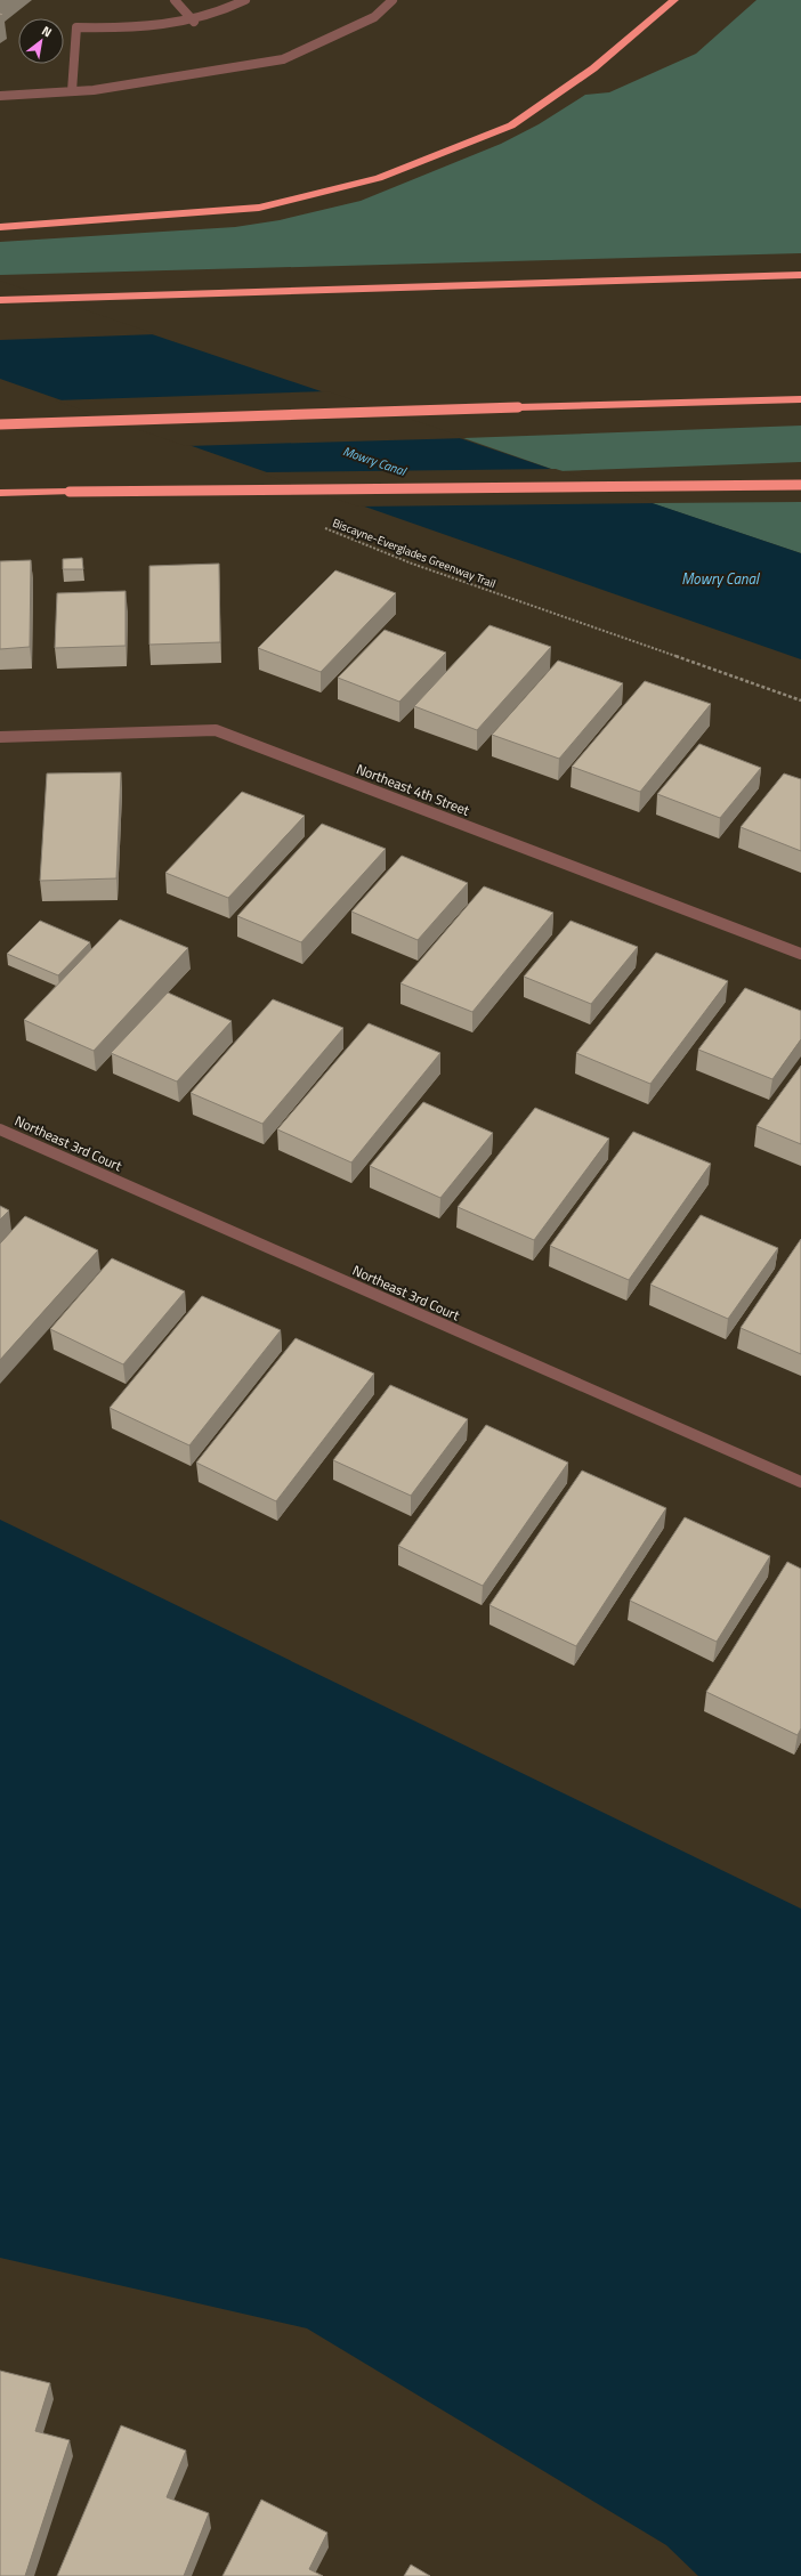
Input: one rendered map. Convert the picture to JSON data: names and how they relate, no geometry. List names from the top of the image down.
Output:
{
  "streets": {
    "street": ["Northeast 4th Street", "Northeast 3rd Court"],
    "path": ["Biscayne-Everglades Greenway Trail"]
  },
  "water": ["Mowry Canal"],
  "north": "top right"
}
